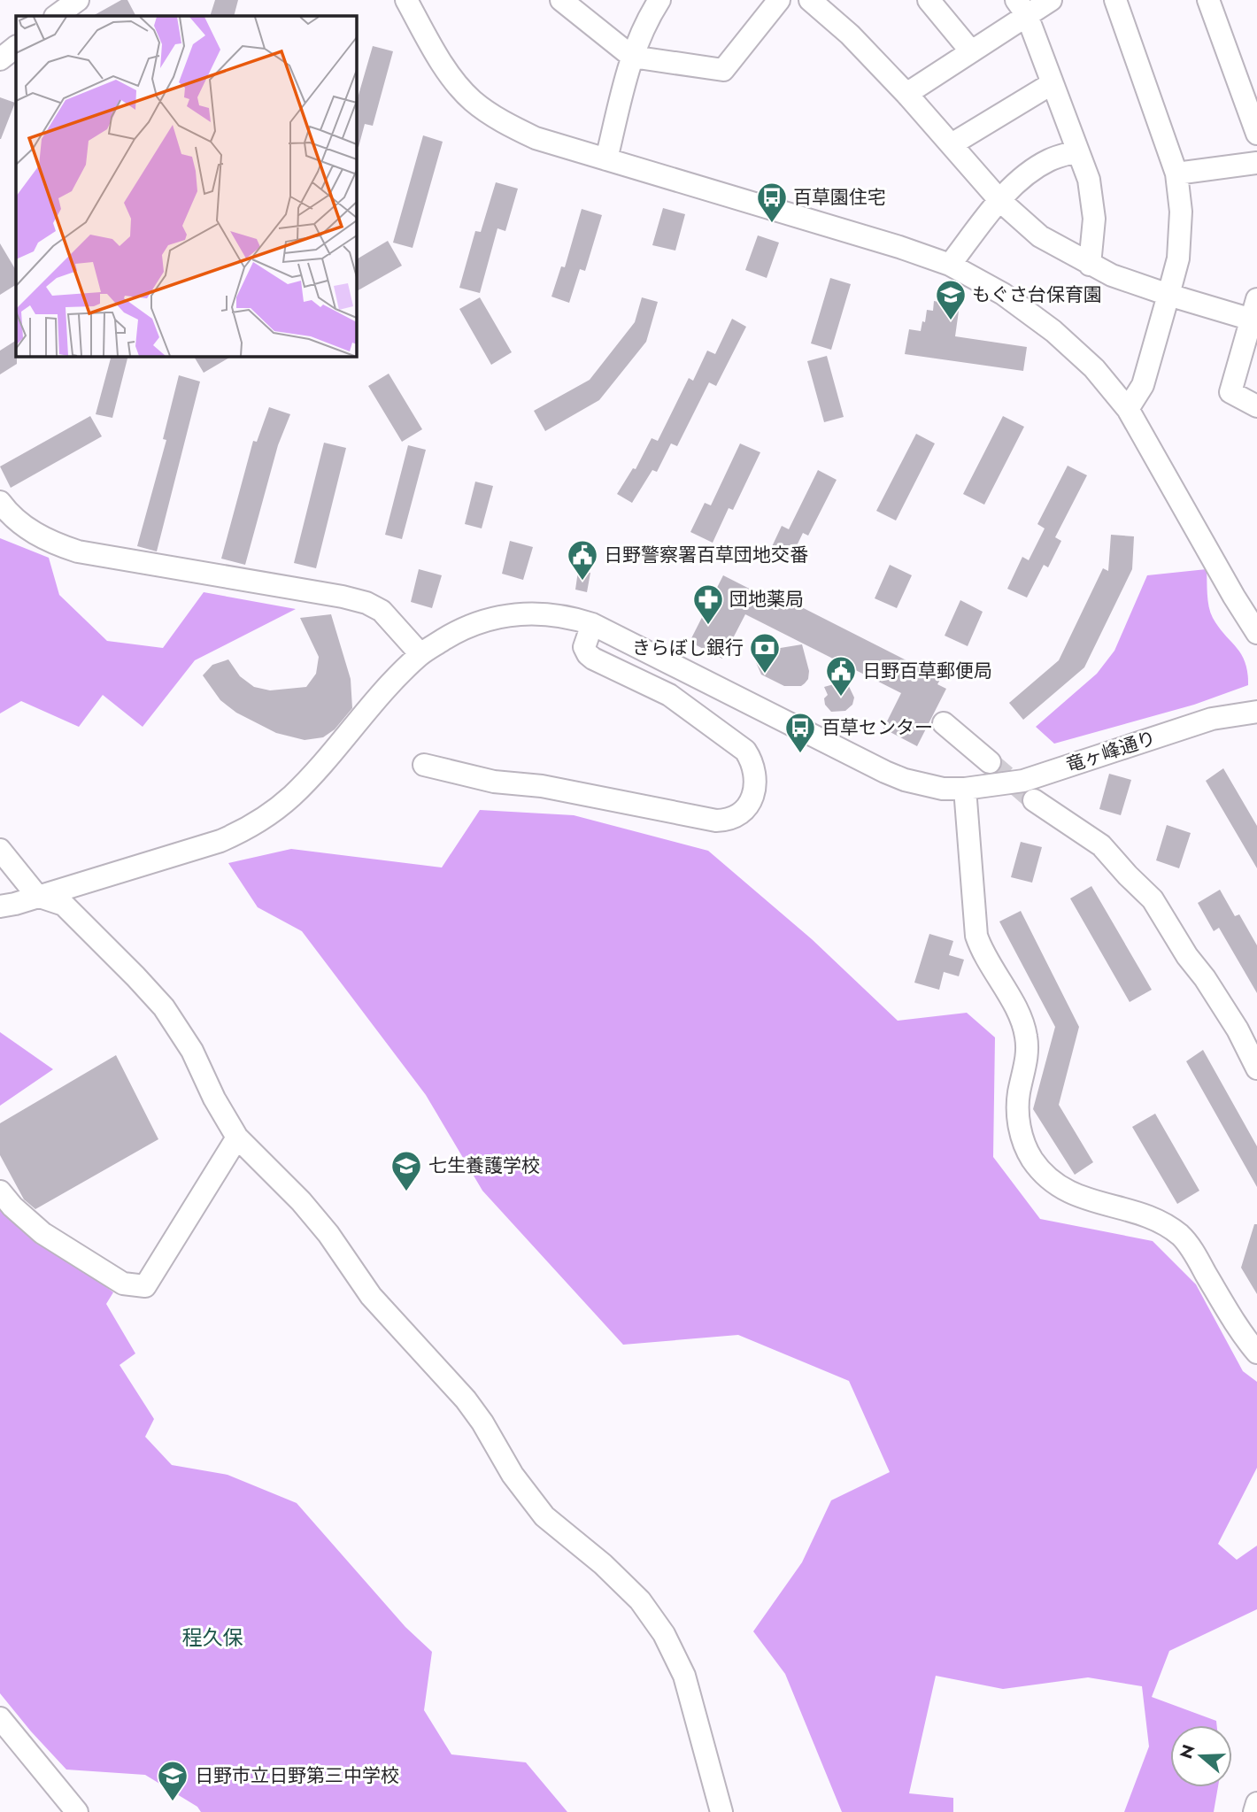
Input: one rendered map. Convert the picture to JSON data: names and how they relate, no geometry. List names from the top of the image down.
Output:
{
  "streets": {
    "street": ["竜ヶ峰通り"]
  },
  "districts": ["程久保"],
  "places": {
    "bus stop": ["百草園住宅", "百草センター"],
    "school or university": ["もぐさ台保育園", "七生養護学校", "日野市立日野第三中学校"],
    "public building": ["日野警察署百草団地交番", "日野百草郵便局"],
    "pharmacy": ["団地薬局"],
    "bank": ["きらぼし銀行"]
  },
  "north": "left"
}
